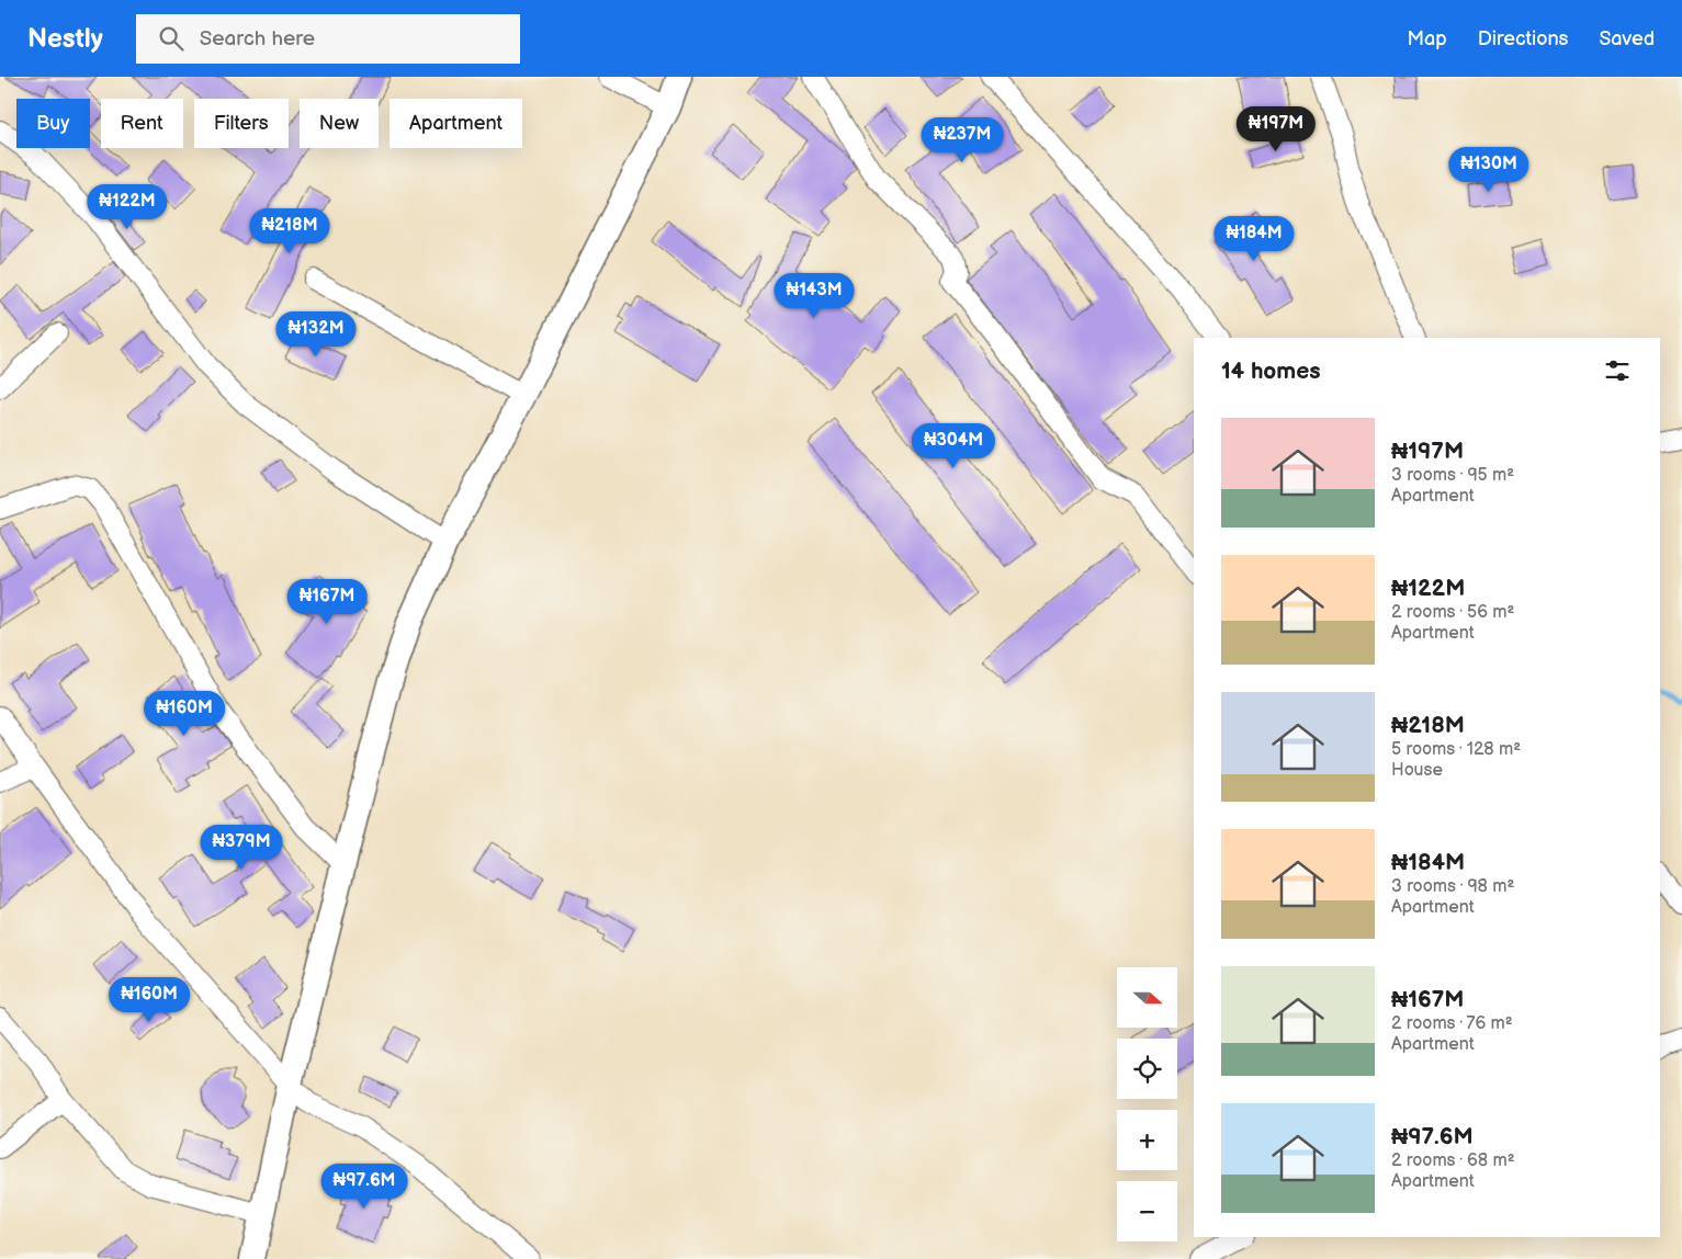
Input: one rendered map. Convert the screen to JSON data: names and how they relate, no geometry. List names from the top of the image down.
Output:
{
  "north": "right",
  "page": {
    "header": "Nestly",
    "search": "Search here",
    "nav": ["Map", "Directions", "Saved"],
    "chip": [
      "Buy",
      "Rent",
      "Filters",
      "New",
      "Apartment"
    ],
    "price": [
      "₦197M",
      "₦237M",
      "₦130M",
      "₦122M",
      "₦218M",
      "₦184M",
      "₦143M",
      "₦132M",
      "₦304M",
      "₦167M",
      "₦160M",
      "₦379M",
      "₦160M",
      "₦97.6M"
    ],
    "heading": "14 homes",
    "list": [
      {
        "name": "₦197M",
        "note": "3 rooms · 95 m² · Apartment"
      },
      {
        "name": "₦122M",
        "note": "2 rooms · 56 m² · Apartment"
      },
      {
        "name": "₦218M",
        "note": "5 rooms · 128 m² · House"
      },
      {
        "name": "₦184M",
        "note": "3 rooms · 98 m² · Apartment"
      },
      {
        "name": "₦167M",
        "note": "2 rooms · 76 m² · Apartment"
      },
      {
        "name": "₦97.6M",
        "note": "2 rooms · 68 m² · Apartment"
      }
    ],
    "map_buttons": ["+", "−"]
  }
}
